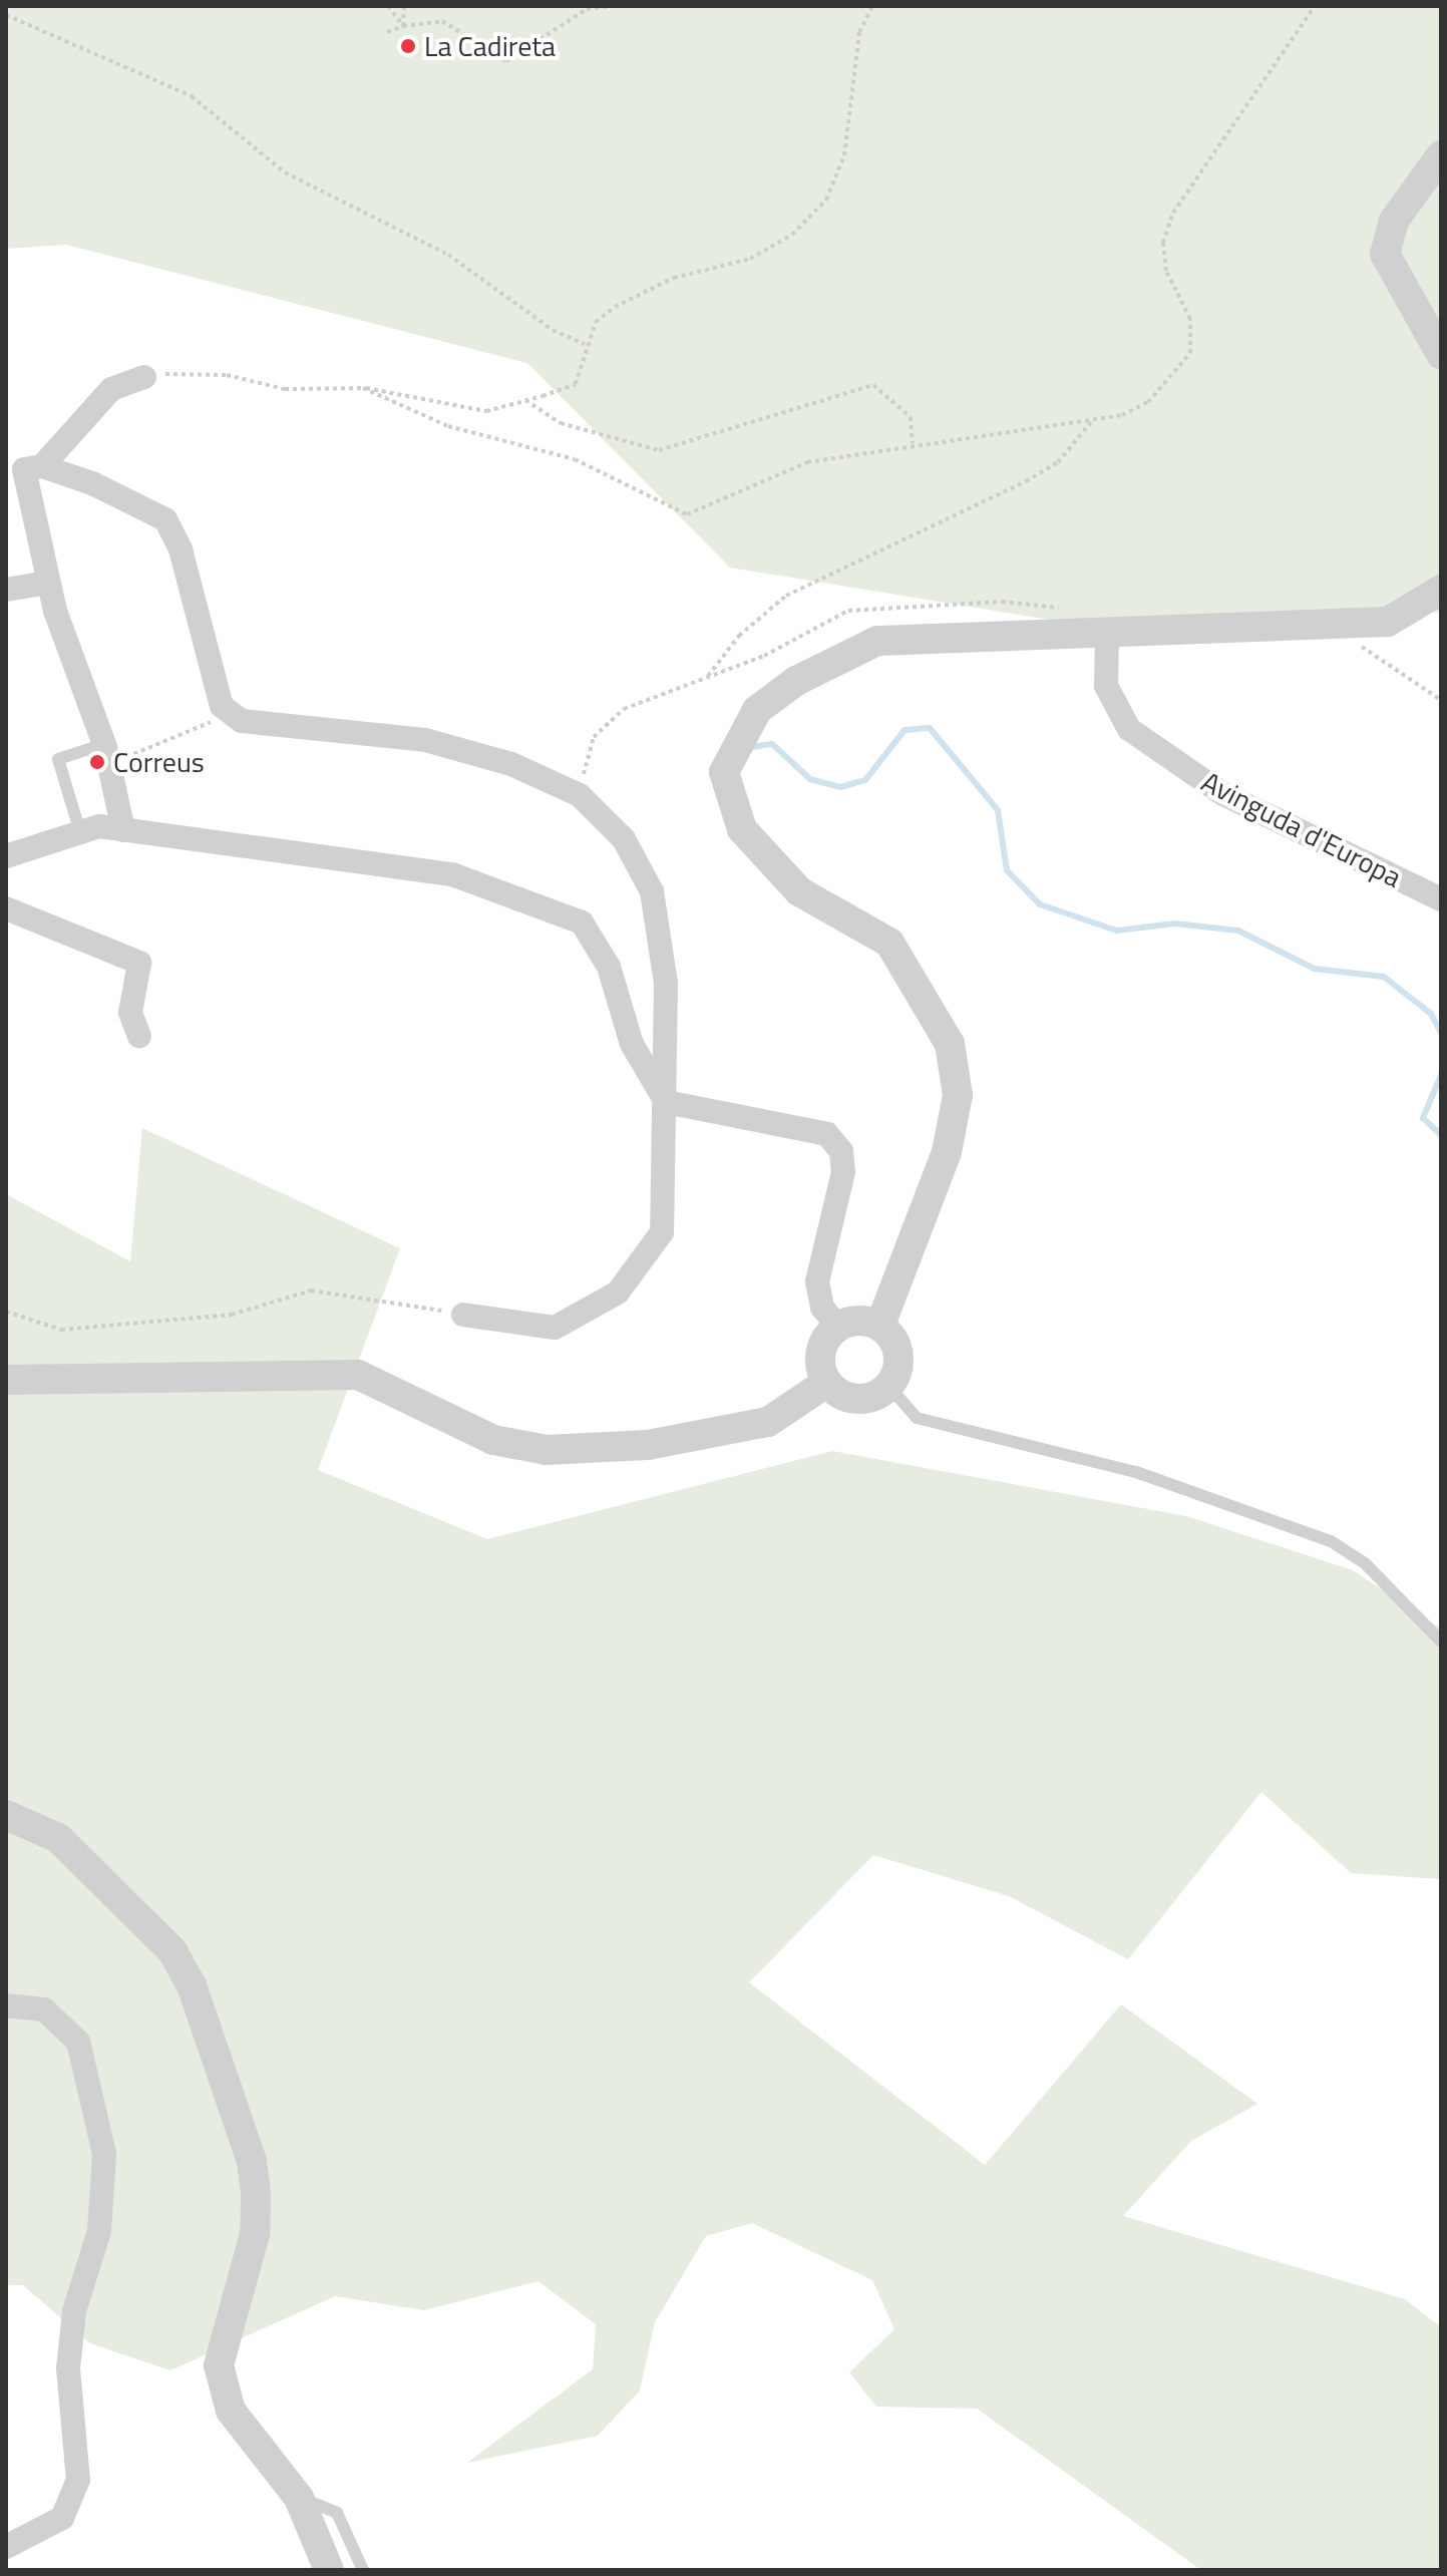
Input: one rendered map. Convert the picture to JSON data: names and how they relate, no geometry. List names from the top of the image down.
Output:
{
  "streets": {
    "street": ["Avinguda d'Europa"]
  },
  "places": ["La Cadireta", "Correus"]
}
